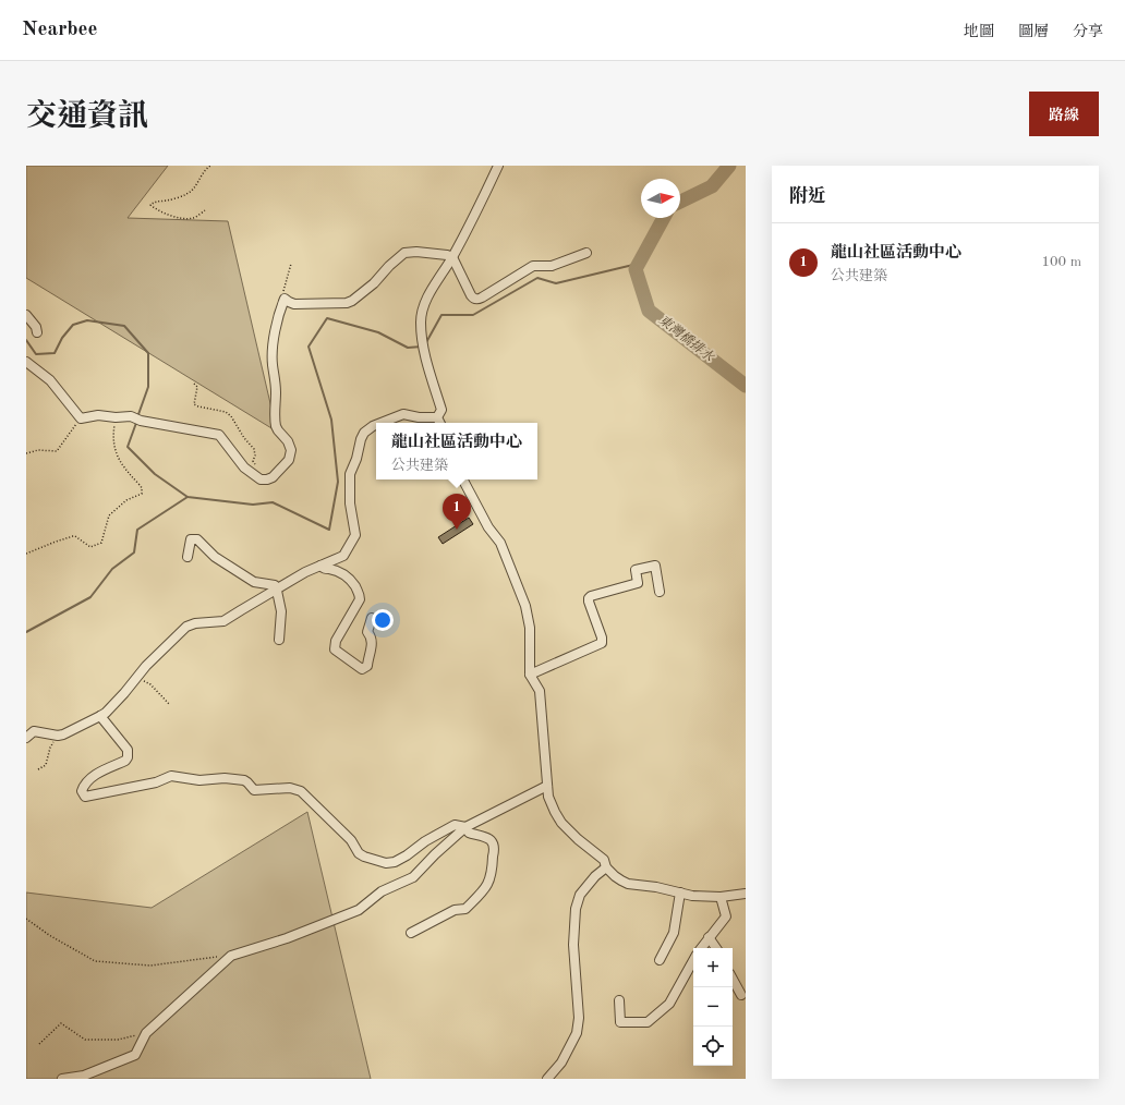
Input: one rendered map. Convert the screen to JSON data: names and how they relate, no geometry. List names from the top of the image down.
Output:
{
  "water": ["東灣橋排水"],
  "north": "right",
  "page": {
    "header": "Nearbee",
    "nav": ["地圖", "圖層", "分享"],
    "title": "交通資訊",
    "buttons": "路線",
    "heading": "附近",
    "list": [
      {
        "mark": "1",
        "name": "龍山社區活動中心",
        "note": "公共建築",
        "value": "100 m"
      }
    ],
    "popup": ["龍山社區活動中心", "公共建築"],
    "pins": "1",
    "map_buttons": ["+", "−"]
  }
}
